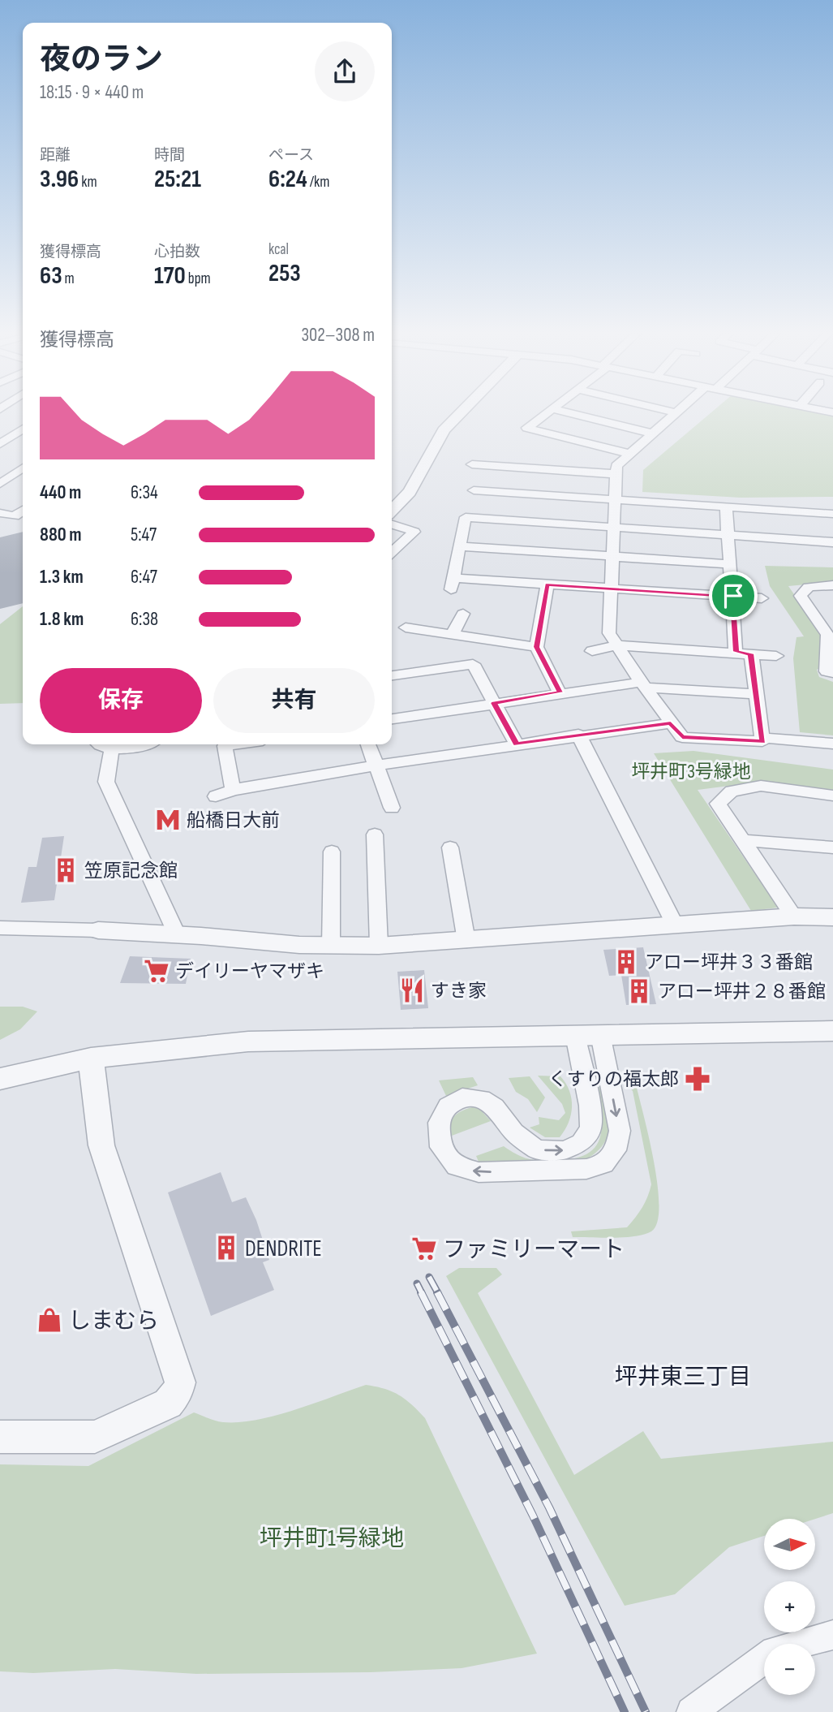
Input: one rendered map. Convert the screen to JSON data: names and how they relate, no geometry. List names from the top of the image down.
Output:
{
  "districts": ["坪井東三丁目"],
  "parks": ["坪井町3号緑地", "坪井町1号緑地"],
  "places": {
    "metro station": ["船橋日大前"],
    "building": [
      "笠原記念館",
      "アロー坪井３３番館",
      "アロー坪井２８番館",
      "DENDRITE"
    ],
    "supermarket": ["デイリーヤマザキ", "ファミリーマート"],
    "restaurant": ["すき家"],
    "pharmacy": ["くすりの福太郎"],
    "shop": ["しまむら"]
  },
  "north": "right",
  "page": {
    "heading": ["夜のラン", "18:15 · 9 × 440 m"],
    "stats": [
      ["距離", "3.96 km"],
      ["時間", "25:21"],
      ["ペース", "6:24 /km"],
      ["獲得標高", "63 m"],
      ["心拍数", "170 bpm"],
      ["kcal", "253"]
    ],
    "chart": ["獲得標高", "302–308 m"],
    "list": [
      {
        "name": "440 m",
        "note": "6:34"
      },
      {
        "name": "880 m",
        "note": "5:47"
      },
      {
        "name": "1.3 km",
        "note": "6:47"
      },
      {
        "name": "1.8 km",
        "note": "6:38"
      }
    ],
    "buttons": ["保存", "共有"],
    "map_buttons": ["+", "−"]
  }
}
